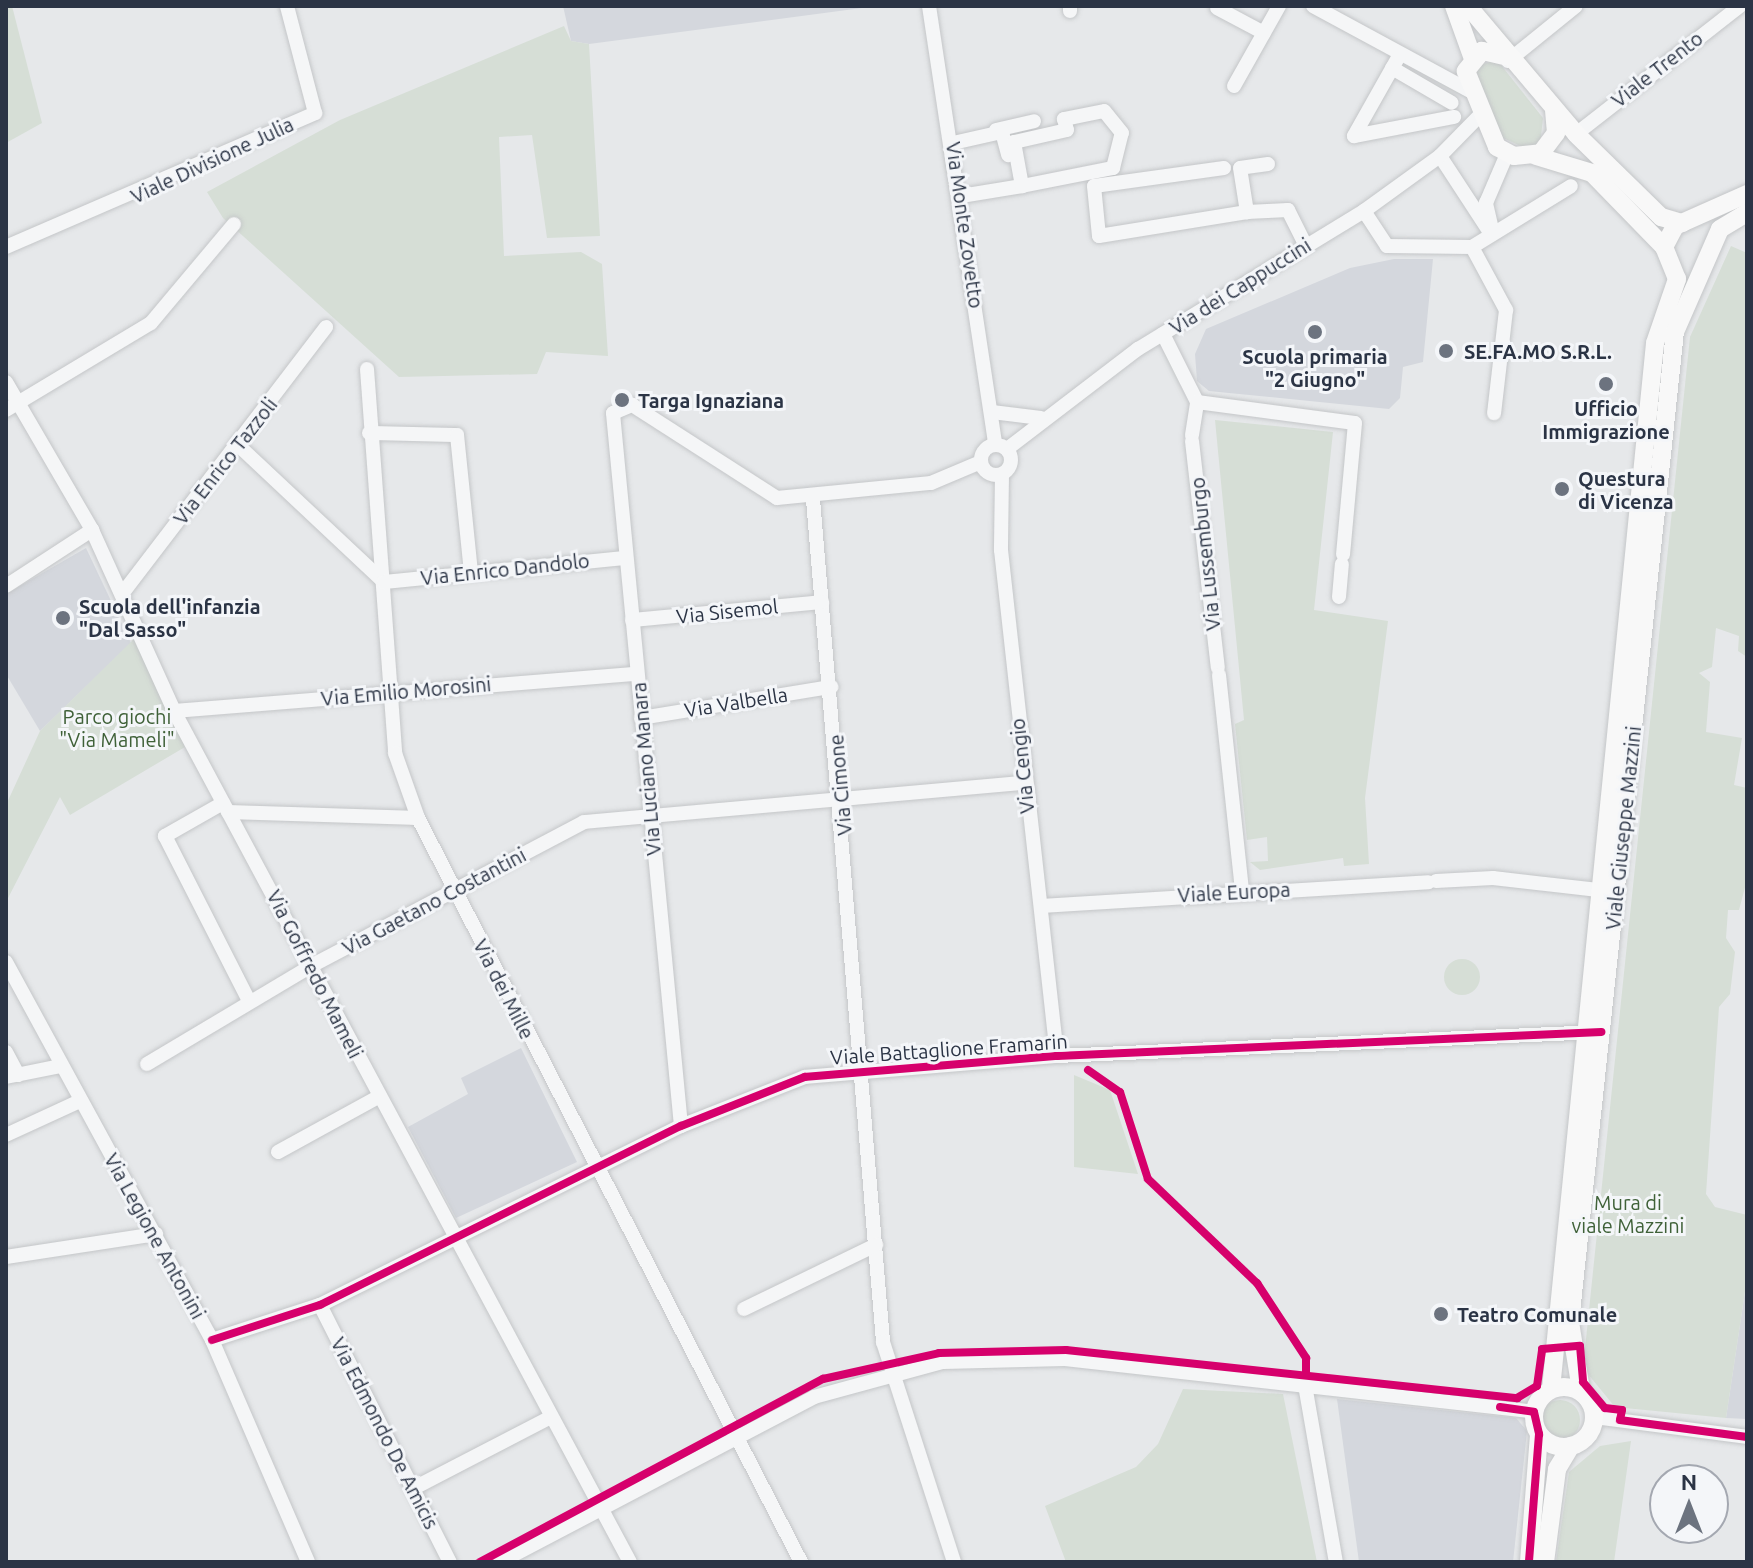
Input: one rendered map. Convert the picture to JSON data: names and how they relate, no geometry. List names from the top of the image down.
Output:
{
  "streets": {
    "main road": ["Viale Giuseppe Mazzini"],
    "street": [
      "Viale Trento",
      "Viale Divisione Julia",
      "Via Monte Zovetto",
      "Via dei Cappuccini",
      "Via Enrico Tazzoli",
      "Via Lussemburgo",
      "Via Enrico Dandolo",
      "Via Sisemol",
      "Via Emilio Morosini",
      "Via Valbella",
      "Via Cengio",
      "Via Luciano Manara",
      "Via Cimone",
      "Viale Europa",
      "Via Gaetano Costantini",
      "Via Goffredo Mameli",
      "Via dei Mille",
      "Viale Battaglione Framarin",
      "Via Legione Antonini",
      "Via Edmondo De Amicis"
    ]
  },
  "crossings": [
    ["Via Monte Zovetto", "Via dei Cappuccini"],
    ["Via Monte Zovetto", "Via Cengio"],
    ["Via dei Cappuccini", "Via Cengio"],
    ["Via Enrico Tazzoli", "Via Goffredo Mameli"],
    ["Via Lussemburgo", "Viale Europa"],
    ["Via Enrico Dandolo", "Via Luciano Manara"],
    ["Via Enrico Dandolo", "Via dei Mille"],
    ["Via Sisemol", "Via Luciano Manara"],
    ["Via Sisemol", "Via Cimone"],
    ["Via Emilio Morosini", "Via Luciano Manara"],
    ["Via Emilio Morosini", "Via Goffredo Mameli"],
    ["Via Emilio Morosini", "Via dei Mille"],
    ["Via Valbella", "Via Luciano Manara"],
    ["Via Valbella", "Via Cimone"],
    ["Via Cengio", "Viale Europa"],
    ["Via Cengio", "Via Gaetano Costantini"],
    ["Via Cengio", "Viale Battaglione Framarin"],
    ["Via Luciano Manara", "Via Cimone"],
    ["Via Luciano Manara", "Via Gaetano Costantini"],
    ["Via Luciano Manara", "Viale Battaglione Framarin"],
    ["Via Cimone", "Via Gaetano Costantini"],
    ["Via Cimone", "Viale Battaglione Framarin"],
    ["Viale Giuseppe Mazzini", "Viale Europa"],
    ["Viale Giuseppe Mazzini", "Viale Battaglione Framarin"],
    ["Via Gaetano Costantini", "Via Goffredo Mameli"],
    ["Via Gaetano Costantini", "Via dei Mille"],
    ["Via Goffredo Mameli", "Viale Battaglione Framarin"],
    ["Via dei Mille", "Viale Battaglione Framarin"],
    ["Viale Battaglione Framarin", "Via Legione Antonini"],
    ["Viale Battaglione Framarin", "Via Edmondo De Amicis"]
  ],
  "parks": ["Parco giochi \"Via Mameli\"", "Mura di viale Mazzini"],
  "places": [
    "Scuola primaria \"2 Giugno\"",
    "SE.FA.MO S.R.L.",
    "Ufficio Immigrazione",
    "Targa Ignaziana",
    "Questura di Vicenza",
    "Scuola dell'infanzia \"Dal Sasso\"",
    "Teatro Comunale"
  ],
  "north": "top"
}
